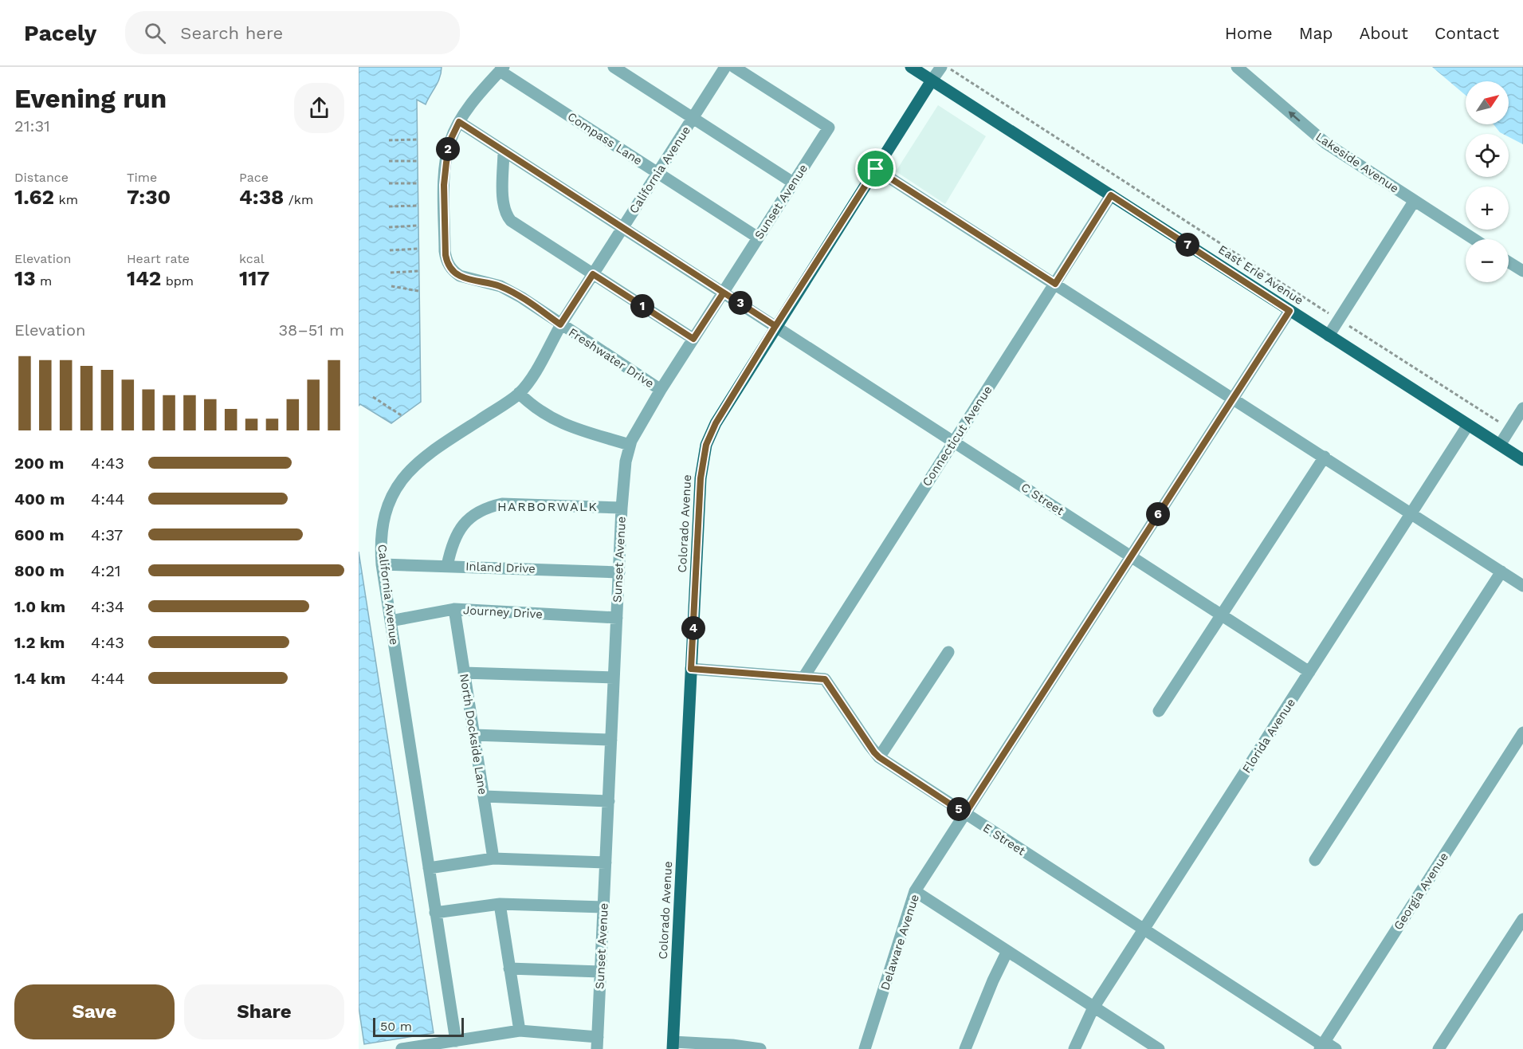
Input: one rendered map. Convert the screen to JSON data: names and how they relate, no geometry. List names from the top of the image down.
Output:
{
  "streets": {
    "main road": ["East Erie Avenue", "Colorado Avenue"],
    "street": [
      "Compass Lane",
      "Lakeside Avenue",
      "California Avenue",
      "Sunset Avenue",
      "Freshwater Drive",
      "Connecticut Avenue",
      "C Street",
      "Inland Drive",
      "Journey Drive",
      "North Dockside Lane",
      "Florida Avenue",
      "E Street",
      "Georgia Avenue",
      "Delaware Avenue"
    ]
  },
  "crossings": [
    ["Compass Lane", "California Avenue"],
    ["Compass Lane", "Sunset Avenue"],
    ["California Avenue", "Freshwater Drive"],
    ["California Avenue", "C Street"],
    ["California Avenue", "Inland Drive"],
    ["California Avenue", "Journey Drive"],
    ["Sunset Avenue", "Freshwater Drive"],
    ["Sunset Avenue", "C Street"],
    ["Sunset Avenue", "Inland Drive"],
    ["Sunset Avenue", "Journey Drive"],
    ["East Erie Avenue", "Connecticut Avenue"],
    ["East Erie Avenue", "Colorado Avenue"],
    ["East Erie Avenue", "Florida Avenue"],
    ["East Erie Avenue", "Delaware Avenue"],
    ["Freshwater Drive", "C Street"],
    ["Connecticut Avenue", "C Street"],
    ["Connecticut Avenue", "E Street"],
    ["C Street", "Colorado Avenue"],
    ["C Street", "Florida Avenue"],
    ["C Street", "Delaware Avenue"],
    ["Colorado Avenue", "E Street"],
    ["Journey Drive", "North Dockside Lane"],
    ["Florida Avenue", "E Street"],
    ["E Street", "Georgia Avenue"],
    ["E Street", "Delaware Avenue"]
  ],
  "one_way": ["Lakeside Avenue"],
  "districts": ["HARBORWALK"],
  "scale_bar": "50 m",
  "north": "top right",
  "page": {
    "header": "Pacely",
    "search": "Search here",
    "nav": [
      "Home",
      "Map",
      "About",
      "Contact"
    ],
    "heading": ["Evening run", "21:31"],
    "map_buttons": ["+", "−"],
    "pins": [
      "2",
      "7",
      "3",
      "1",
      "6",
      "4",
      "5"
    ],
    "stats": [
      ["Distance", "1.62 km"],
      ["Time", "7:30"],
      ["Pace", "4:38 /km"],
      ["Elevation", "13 m"],
      ["Heart rate", "142 bpm"],
      ["kcal", "117"]
    ],
    "chart": ["Elevation", "38–51 m"],
    "list": [
      {
        "name": "200 m",
        "note": "4:43"
      },
      {
        "name": "400 m",
        "note": "4:44"
      },
      {
        "name": "600 m",
        "note": "4:37"
      },
      {
        "name": "800 m",
        "note": "4:21"
      },
      {
        "name": "1.0 km",
        "note": "4:34"
      },
      {
        "name": "1.2 km",
        "note": "4:43"
      },
      {
        "name": "1.4 km",
        "note": "4:44"
      }
    ],
    "buttons": ["Save", "Share"],
    "scale": "50 m"
  }
}
